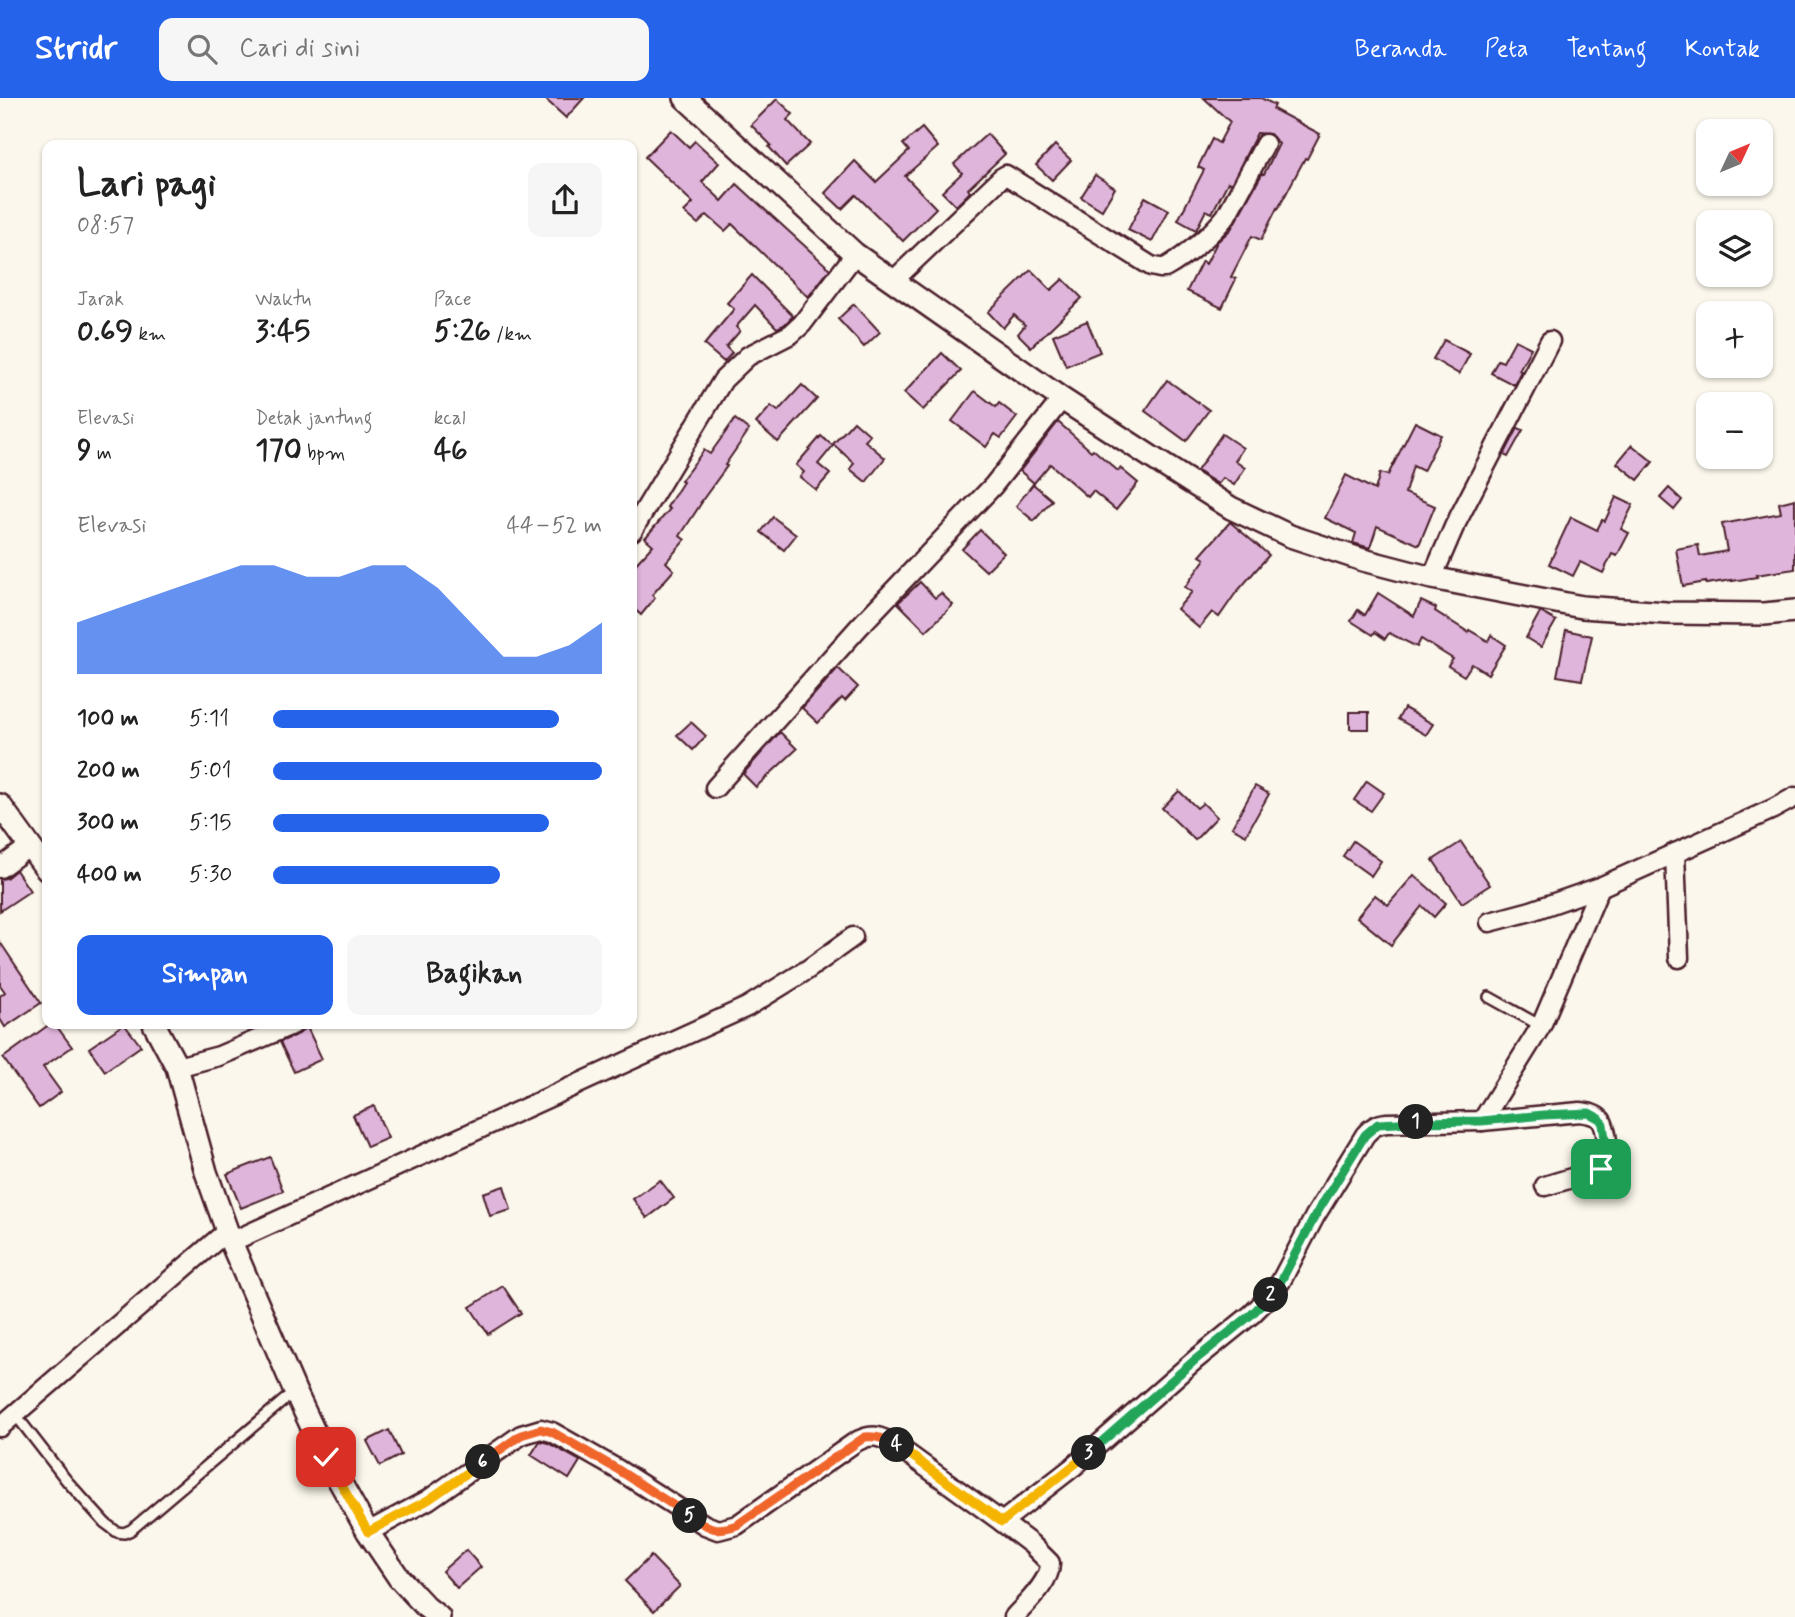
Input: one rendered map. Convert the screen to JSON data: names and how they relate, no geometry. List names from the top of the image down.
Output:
{
  "north": "top right",
  "page": {
    "header": "Stridr",
    "search": "Cari di sini",
    "nav": [
      "Beranda",
      "Peta",
      "Tentang",
      "Kontak"
    ],
    "map_buttons": ["+", "−"],
    "heading": ["Lari pagi", "08:57"],
    "stats": [
      ["Jarak", "0.69 km"],
      ["Waktu", "3:45"],
      ["Pace", "5:26 /km"],
      ["Elevasi", "9 m"],
      ["Detak jantung", "170 bpm"],
      ["kcal", "46"]
    ],
    "chart": ["Elevasi", "44–52 m"],
    "list": [
      {
        "name": "100 m",
        "note": "5:11"
      },
      {
        "name": "200 m",
        "note": "5:01"
      },
      {
        "name": "300 m",
        "note": "5:15"
      },
      {
        "name": "400 m",
        "note": "5:30"
      }
    ],
    "buttons": ["Simpan", "Bagikan"],
    "pins": [
      "1",
      "2",
      "4",
      "3",
      "6",
      "5"
    ]
  }
}
